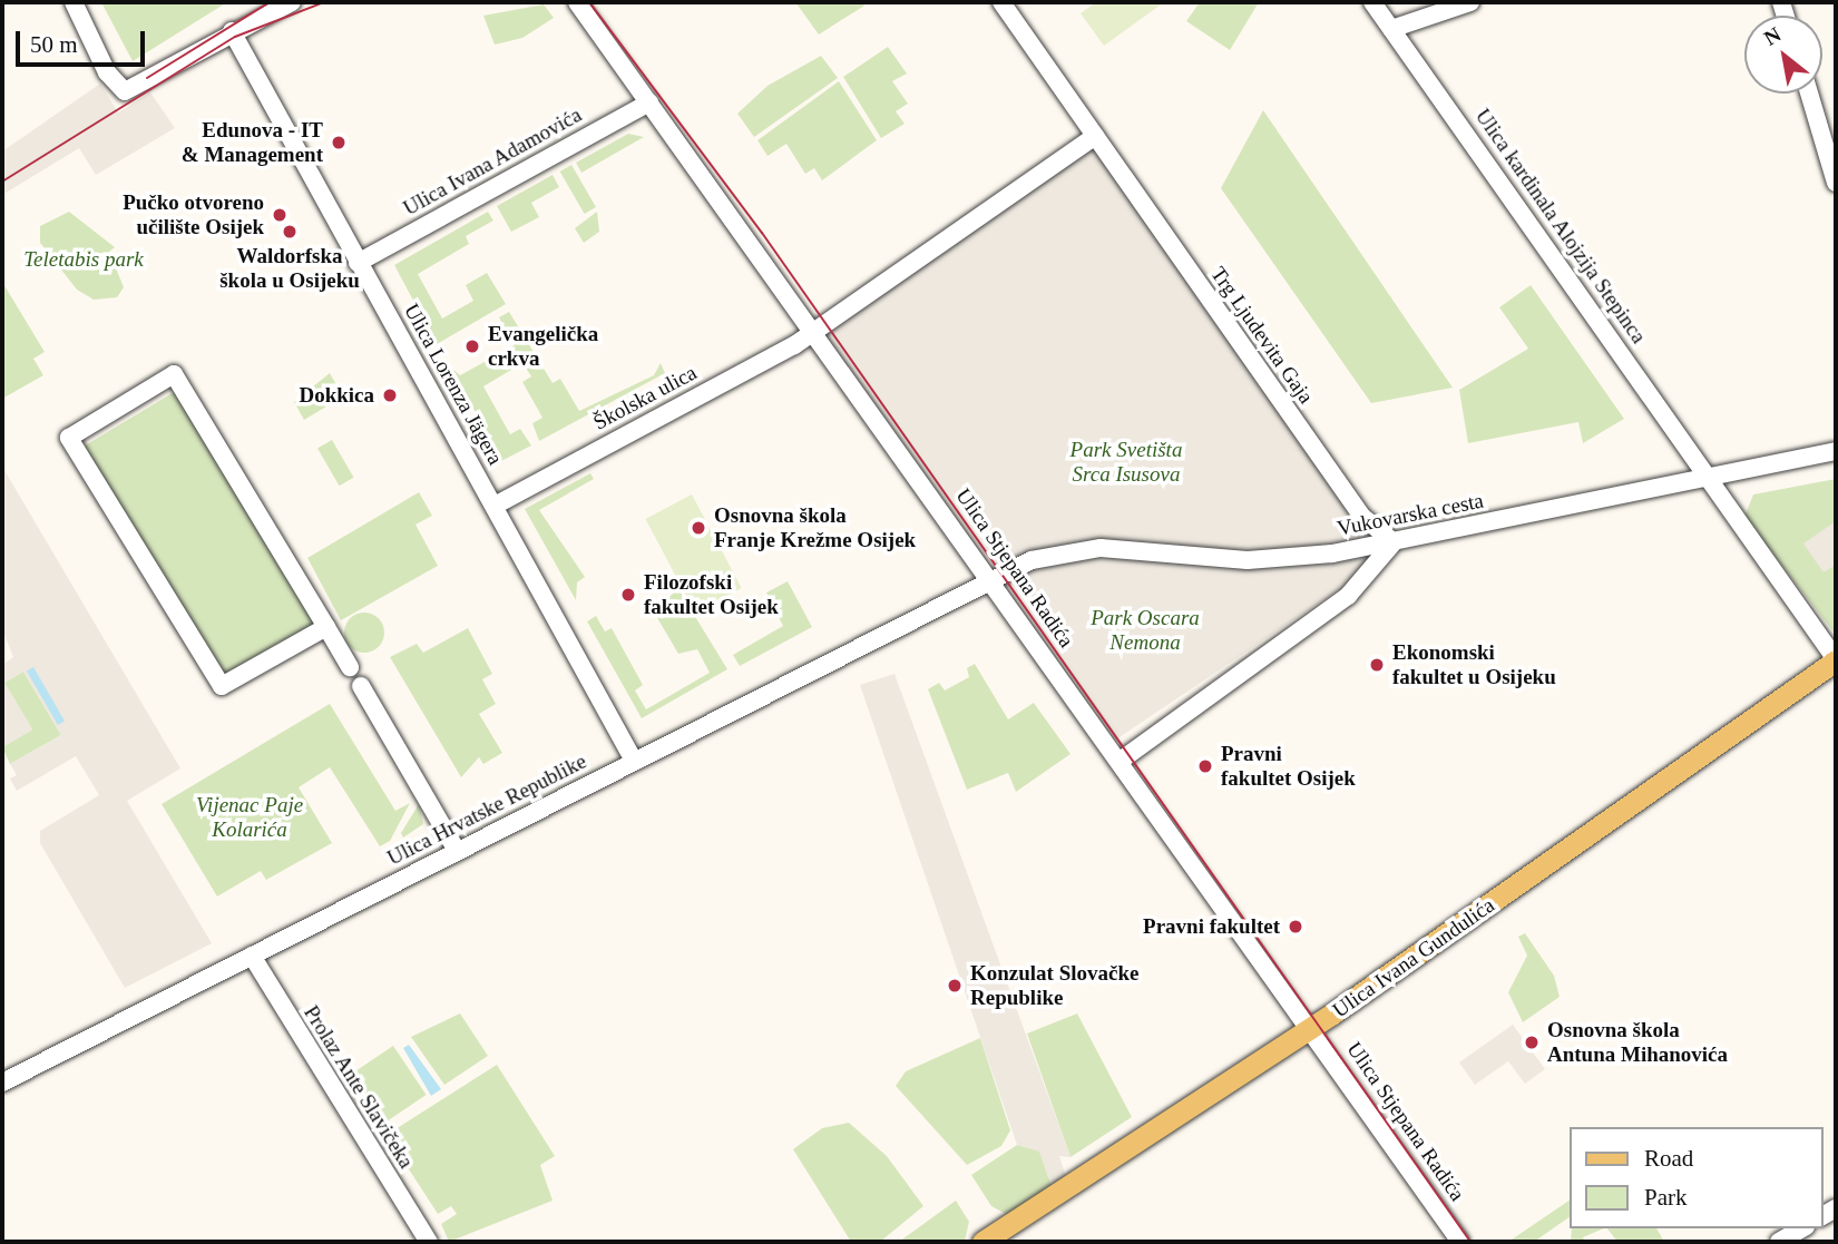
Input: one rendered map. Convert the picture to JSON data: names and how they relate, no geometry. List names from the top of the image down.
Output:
{
  "streets": {
    "main road": ["Ulica Ivana Gundulića"],
    "street": [
      "Ulica Ivana Adamovića",
      "Ulica kardinala Alojzija Stepinca",
      "Trg Ljudevita Gaja",
      "Ulica Lorenza Jägera",
      "Školska ulica",
      "Vukovarska cesta",
      "Ulica Stjepana Radića",
      "Ulica Hrvatske Republike",
      "Prolaz Ante Slavičeka"
    ]
  },
  "crossings": [
    ["Ulica Ivana Adamovića", "Ulica Lorenza Jägera"],
    ["Ulica Ivana Adamovića", "Ulica Stjepana Radića"],
    ["Ulica kardinala Alojzija Stepinca", "Vukovarska cesta"],
    ["Trg Ljudevita Gaja", "Vukovarska cesta"],
    ["Ulica Lorenza Jägera", "Školska ulica"],
    ["Ulica Lorenza Jägera", "Ulica Hrvatske Republike"],
    ["Školska ulica", "Ulica Stjepana Radića"],
    ["Vukovarska cesta", "Ulica Stjepana Radića"],
    ["Vukovarska cesta", "Ulica Hrvatske Republike"],
    ["Ulica Stjepana Radića", "Ulica Hrvatske Republike"],
    ["Ulica Stjepana Radića", "Ulica Ivana Gundulića"],
    ["Ulica Hrvatske Republike", "Prolaz Ante Slavičeka"]
  ],
  "parks": [
    "Teletabis park",
    "Park Svetišta Srca Isusova",
    "Park Oscara Nemona",
    "Vijenac Paje Kolarića"
  ],
  "places": [
    "Edunova - IT & Management",
    "Pučko otvoreno učilište Osijek",
    "Waldorfska škola u Osijeku",
    "Evangelička crkva",
    "Dokkica",
    "Osnovna škola Franje Krežme Osijek",
    "Filozofski fakultet Osijek",
    "Ekonomski fakultet u Osijeku",
    "Pravni fakultet Osijek",
    "Pravni fakultet",
    "Konzulat Slovačke Republike",
    "Osnovna škola Antuna Mihanovića"
  ],
  "legend": ["Road", "Park"],
  "scale_bar": "50 m",
  "north": "top left"
}
